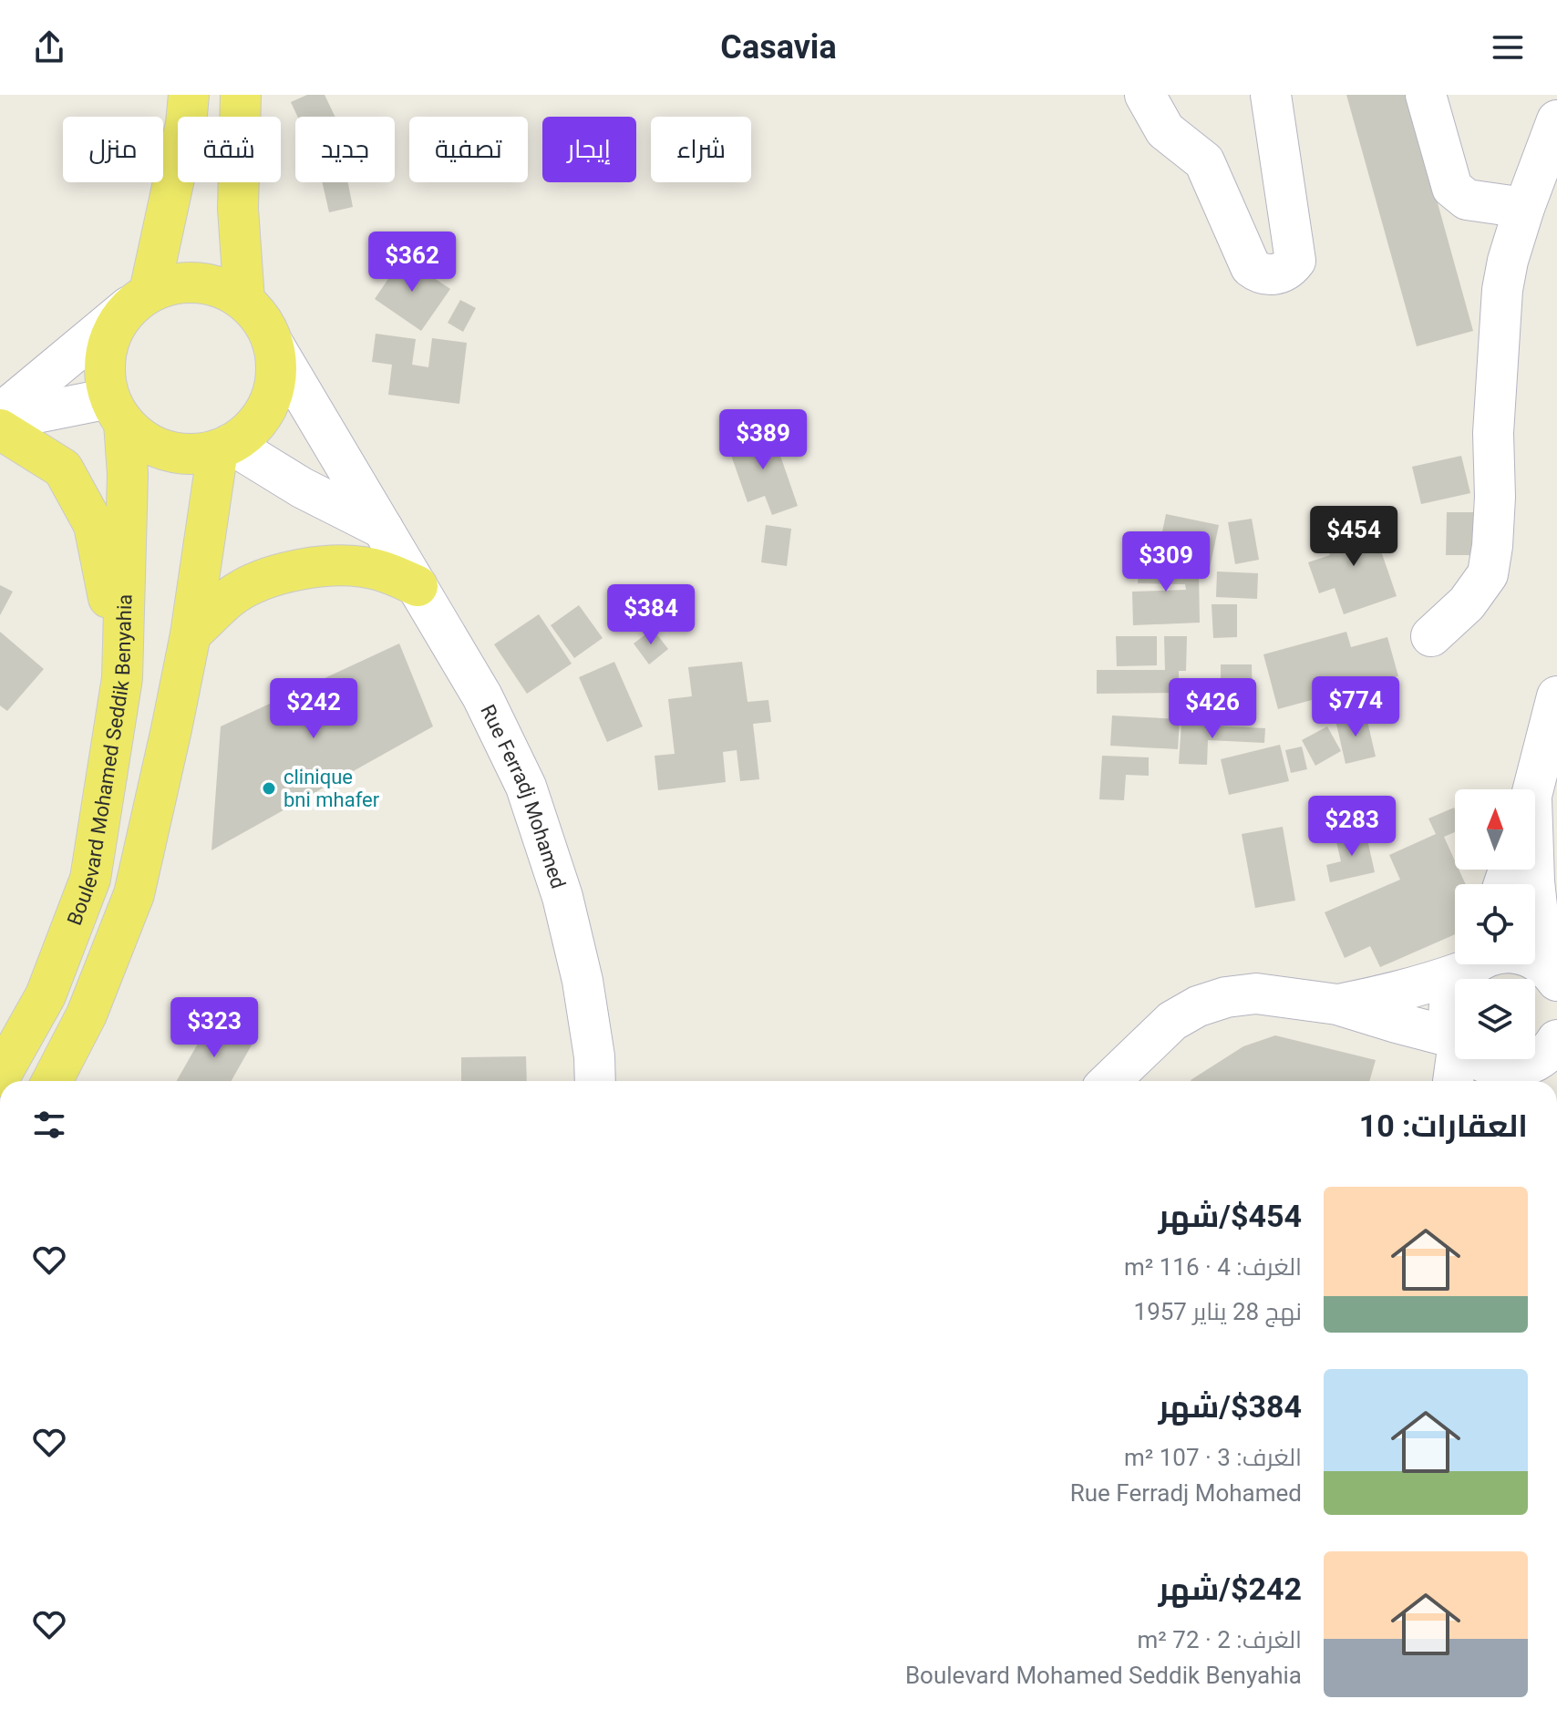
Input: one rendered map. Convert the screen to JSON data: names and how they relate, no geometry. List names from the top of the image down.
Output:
{
  "streets": {
    "main road": ["Boulevard Mohamed Seddik Benyahia"],
    "street": ["Rue Ferradj Mohamed"]
  },
  "crossings": [
    ["Boulevard Mohamed Seddik Benyahia", "Rue Ferradj Mohamed"]
  ],
  "places": ["clinique bni mhafer"],
  "north": "top",
  "page": {
    "header": "Casavia",
    "chip": [
      "شراء",
      "إيجار",
      "تصفية",
      "جديد",
      "شقة",
      "منزل"
    ],
    "price": [
      "$362",
      "$389",
      "$454",
      "$309",
      "$384",
      "$774",
      "$242",
      "$426",
      "$283",
      "$323"
    ],
    "heading": "العقارات: 10",
    "list": [
      {
        "name": "$454/شهر",
        "note": "الغرف: 4 · 116 m² · نهج 28 يناير 1957"
      },
      {
        "name": "$384/شهر",
        "note": "الغرف: 3 · 107 m² · Rue Ferradj Mohamed"
      },
      {
        "name": "$242/شهر",
        "note": "الغرف: 2 · 72 m² · Boulevard Mohamed Seddik Benyahia"
      }
    ]
  }
}
